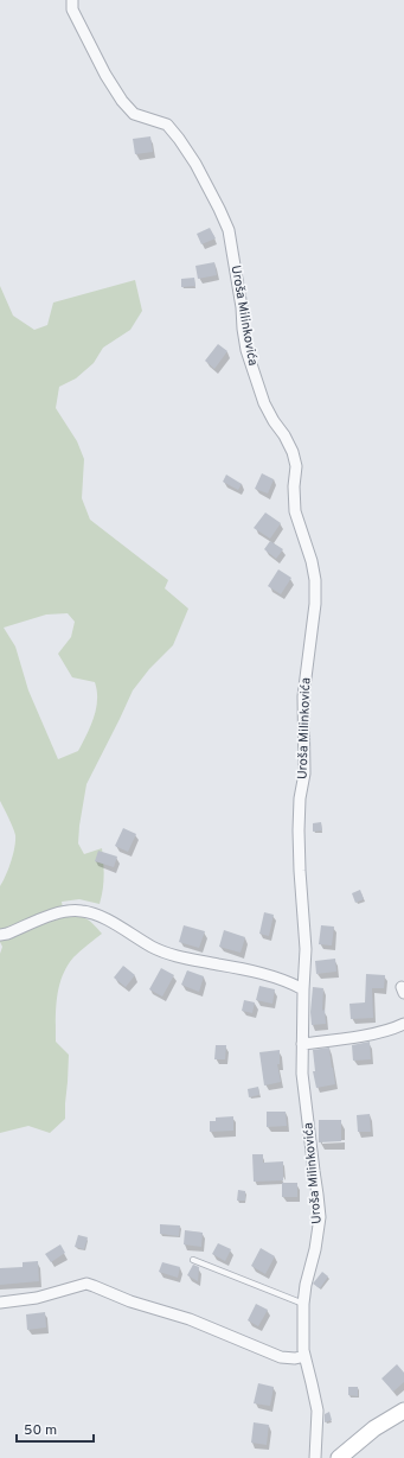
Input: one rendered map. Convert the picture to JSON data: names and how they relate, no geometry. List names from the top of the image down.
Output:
{
  "streets": {
    "street": ["Uroša Milinkovića"]
  },
  "scale_bar": "50 m"
}
